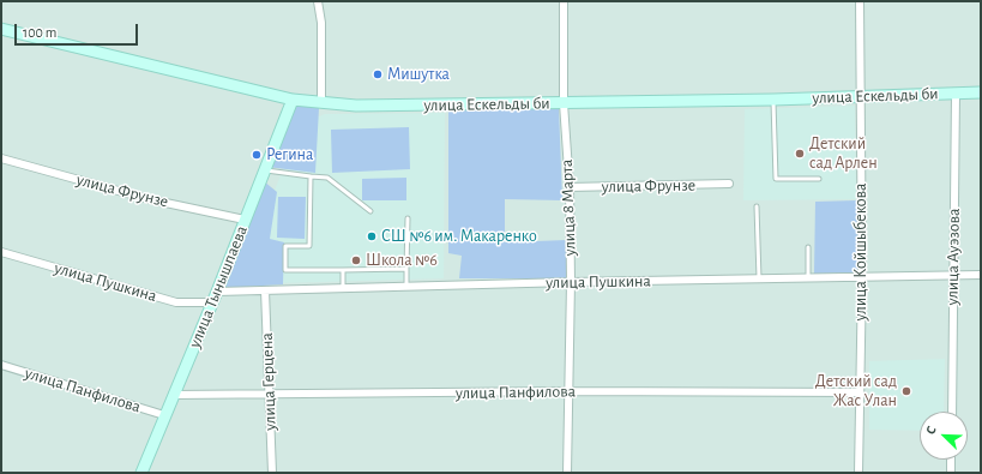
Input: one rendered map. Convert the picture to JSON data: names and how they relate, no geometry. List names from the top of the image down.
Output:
{
  "streets": {
    "street": [
      "улица Ескельды би",
      "улица Фрунзе",
      "улица 8 Марта",
      "улица Койшыбекова",
      "улица Ауэзова",
      "улица Пушкина",
      "улица Тынышпаева",
      "улица Герцена",
      "улица Панфилова"
    ]
  },
  "crossings": [
    ["улица Ескельды би", "улица 8 Марта"],
    ["улица Ескельды би", "улица Койшыбекова"],
    ["улица Ескельды би", "улица Ауэзова"],
    ["улица Ескельды би", "улица Тынышпаева"],
    ["улица Фрунзе", "улица 8 Марта"],
    ["улица Фрунзе", "улица Тынышпаева"],
    ["улица 8 Марта", "улица Пушкина"],
    ["улица 8 Марта", "улица Панфилова"],
    ["улица Койшыбекова", "улица Пушкина"],
    ["улица Койшыбекова", "улица Панфилова"],
    ["улица Ауэзова", "улица Пушкина"],
    ["улица Пушкина", "улица Тынышпаева"],
    ["улица Пушкина", "улица Герцена"],
    ["улица Тынышпаева", "улица Панфилова"],
    ["улица Герцена", "улица Панфилова"]
  ],
  "places": [
    "Мишутка",
    "Детский сад Арлен",
    "Регина",
    "СШ №6 им. Макаренко",
    "Школа №6",
    "Детский сад Жас Улан"
  ],
  "scale_bar": "100 m",
  "north": "top left"
}
